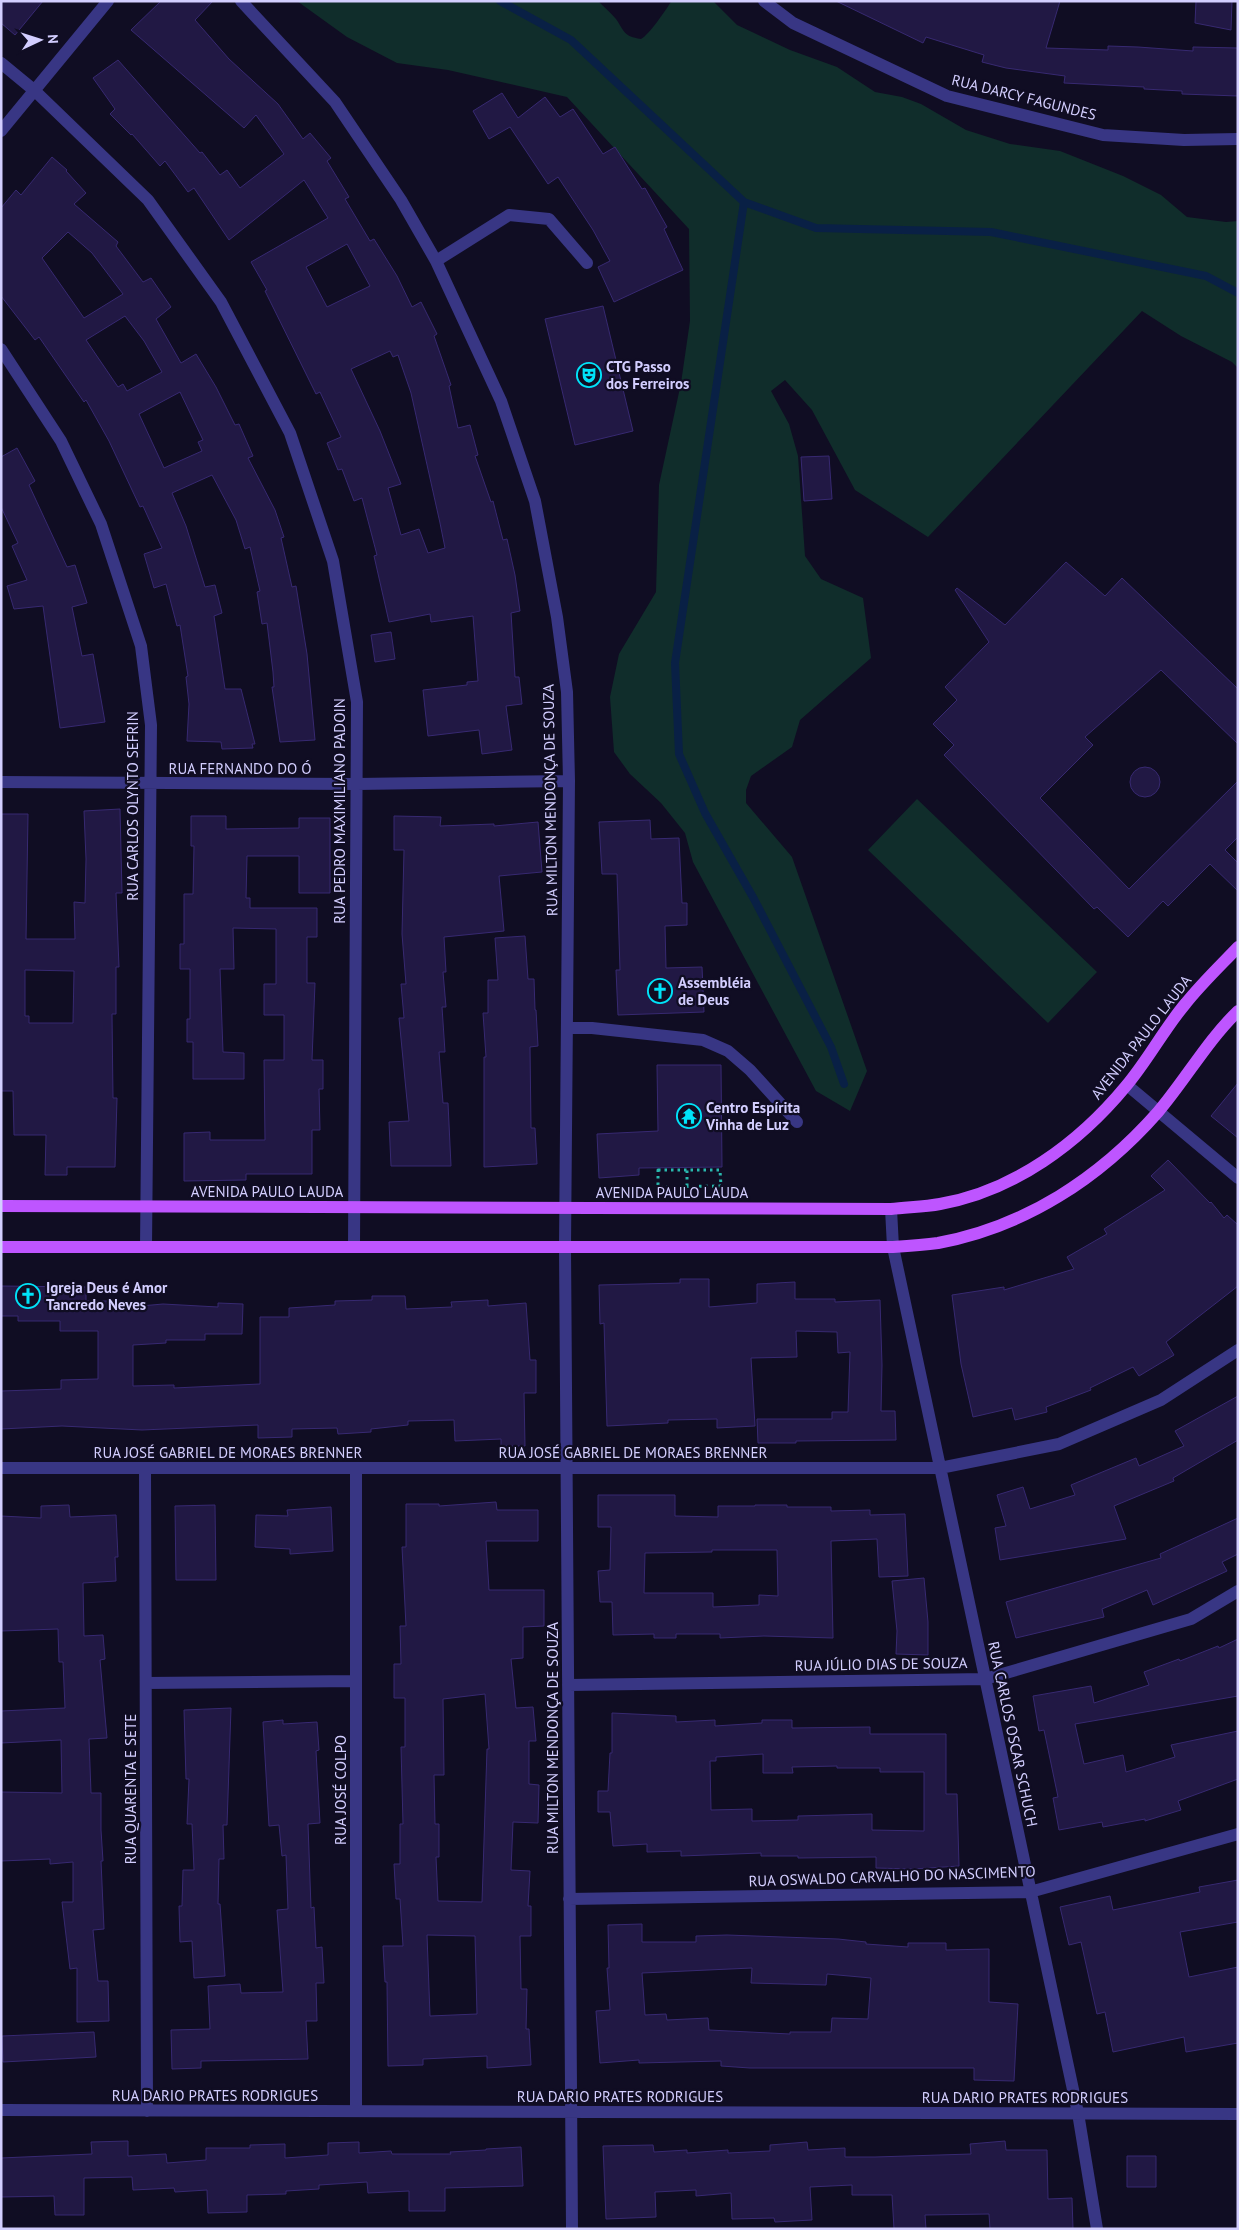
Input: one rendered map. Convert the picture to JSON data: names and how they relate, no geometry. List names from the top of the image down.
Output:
{
  "streets": {
    "main road": ["AVENIDA PAULO LAUDA"],
    "street": [
      "RUA DARCY FAGUNDES",
      "RUA FERNANDO DO Ó",
      "RUA MILTON MENDONÇA DE SOUZA",
      "RUA CARLOS OLYNTO SEFRIN",
      "RUA PEDRO MAXIMILIANO PADOIN",
      "RUA JOSÉ GABRIEL DE MORAES BRENNER",
      "RUA JÚLIO DIAS DE SOUZA",
      "RUA CARLOS OSCAR SCHUCH",
      "RUA QUARENTA E SETE",
      "RUA JOSÉ COLPO",
      "RUA OSWALDO CARVALHO DO NASCIMENTO",
      "RUA DARIO PRATES RODRIGUES"
    ]
  },
  "crossings": [
    ["RUA FERNANDO DO Ó", "RUA MILTON MENDONÇA DE SOUZA"],
    ["RUA FERNANDO DO Ó", "RUA CARLOS OLYNTO SEFRIN"],
    ["RUA FERNANDO DO Ó", "RUA PEDRO MAXIMILIANO PADOIN"],
    ["RUA MILTON MENDONÇA DE SOUZA", "AVENIDA PAULO LAUDA"],
    ["RUA MILTON MENDONÇA DE SOUZA", "RUA JOSÉ GABRIEL DE MORAES BRENNER"],
    ["RUA MILTON MENDONÇA DE SOUZA", "RUA JÚLIO DIAS DE SOUZA"],
    ["RUA MILTON MENDONÇA DE SOUZA", "RUA OSWALDO CARVALHO DO NASCIMENTO"],
    ["RUA MILTON MENDONÇA DE SOUZA", "RUA DARIO PRATES RODRIGUES"],
    ["RUA CARLOS OLYNTO SEFRIN", "AVENIDA PAULO LAUDA"],
    ["RUA PEDRO MAXIMILIANO PADOIN", "AVENIDA PAULO LAUDA"],
    ["AVENIDA PAULO LAUDA", "RUA CARLOS OSCAR SCHUCH"],
    ["RUA JOSÉ GABRIEL DE MORAES BRENNER", "RUA CARLOS OSCAR SCHUCH"],
    ["RUA JOSÉ GABRIEL DE MORAES BRENNER", "RUA QUARENTA E SETE"],
    ["RUA JOSÉ GABRIEL DE MORAES BRENNER", "RUA JOSÉ COLPO"],
    ["RUA JÚLIO DIAS DE SOUZA", "RUA CARLOS OSCAR SCHUCH"],
    ["RUA CARLOS OSCAR SCHUCH", "RUA OSWALDO CARVALHO DO NASCIMENTO"],
    ["RUA CARLOS OSCAR SCHUCH", "RUA DARIO PRATES RODRIGUES"],
    ["RUA QUARENTA E SETE", "RUA DARIO PRATES RODRIGUES"],
    ["RUA JOSÉ COLPO", "RUA DARIO PRATES RODRIGUES"]
  ],
  "places": {
    "theatre": ["CTG Passo dos Ferreiros"],
    "church": ["Assembléia de Deus", "Igreja Deus é Amor Tancredo Neves"],
    "temple": ["Centro Espírita Vinha de Luz"]
  },
  "north": "right"
}
